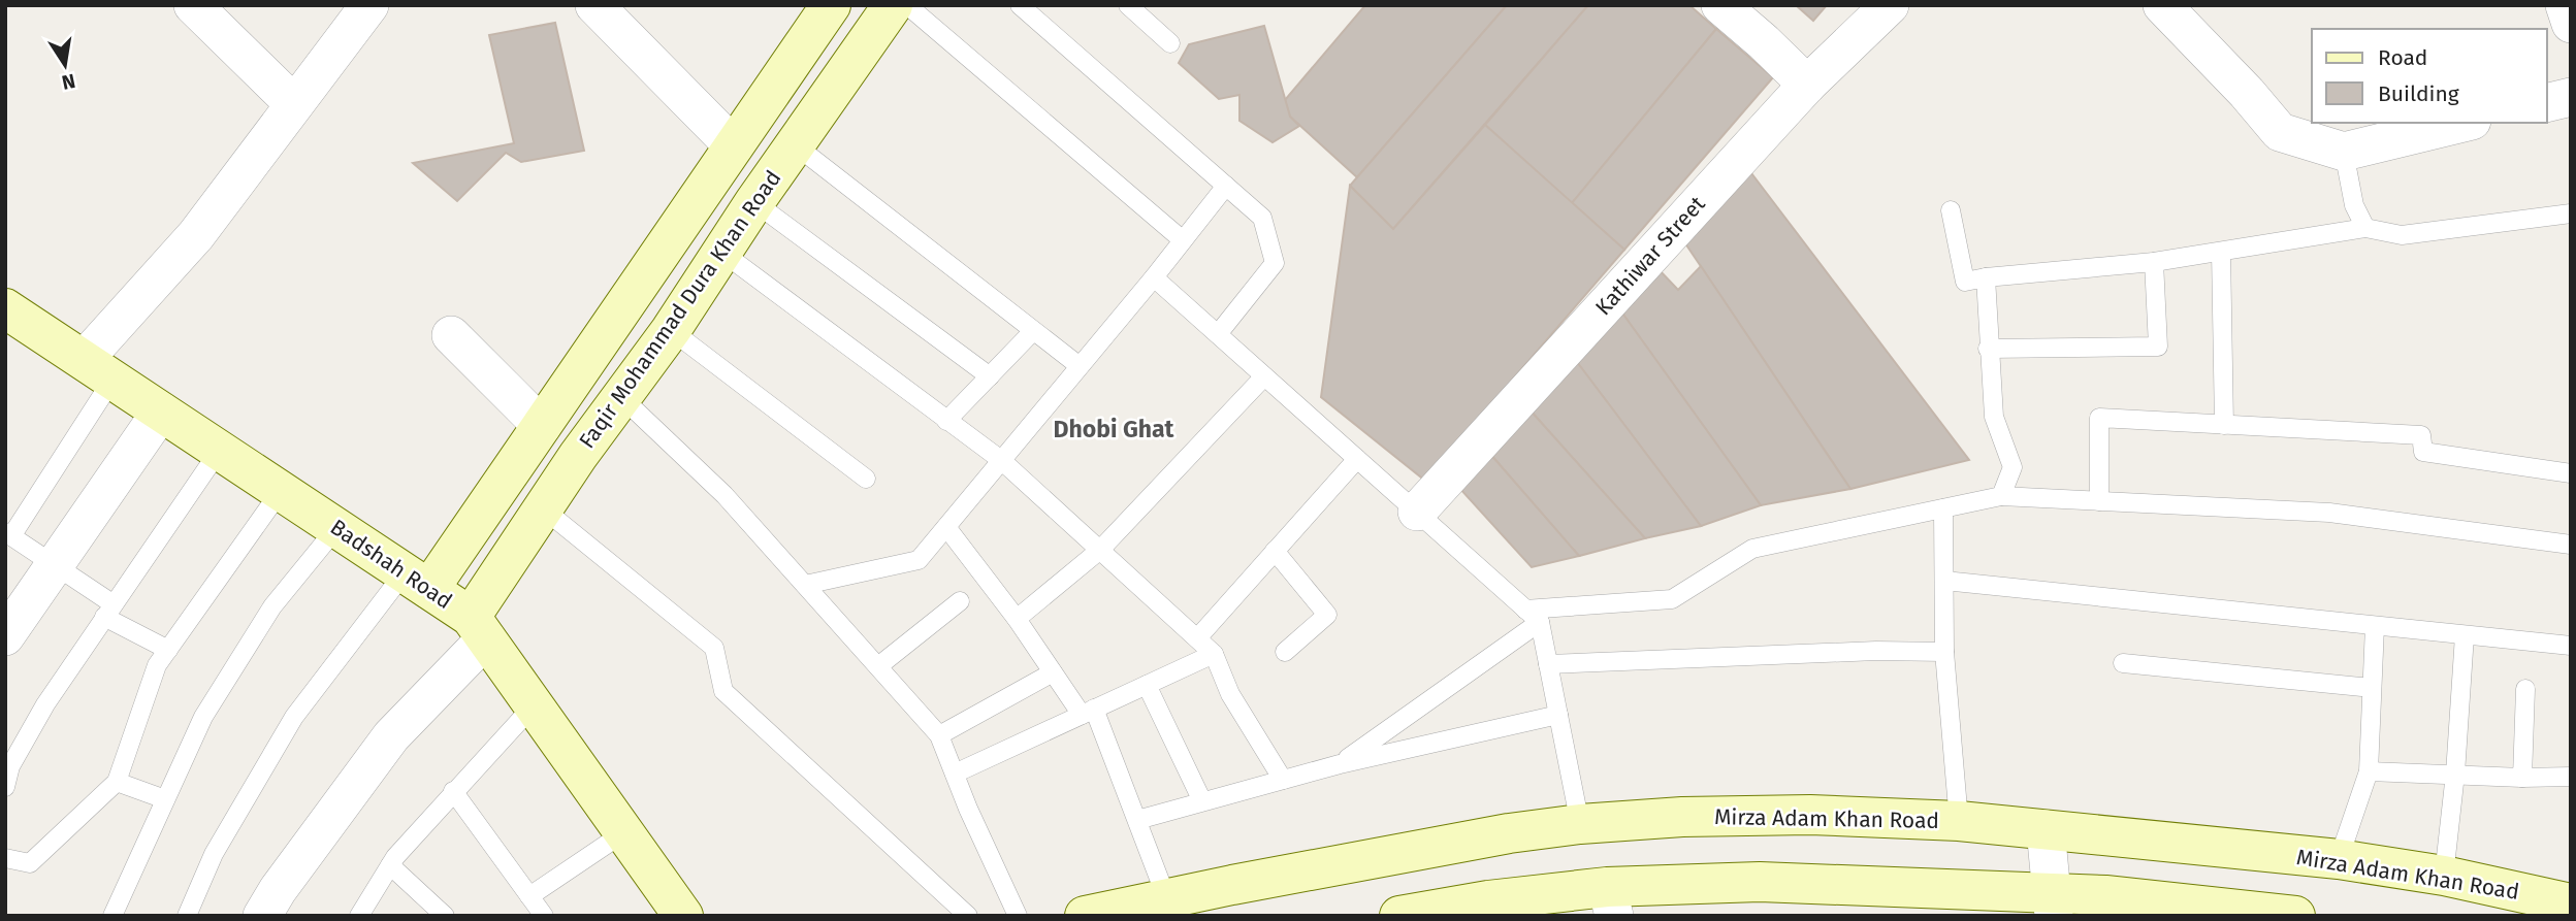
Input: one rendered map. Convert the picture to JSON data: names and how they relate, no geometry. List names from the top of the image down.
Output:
{
  "streets": {
    "main road": ["Faqir Mohammad Dura Khan Road", "Badshah Road", "Mirza Adam Khan Road"],
    "street": ["Kathiwar Street"]
  },
  "crossings": [
    ["Faqir Mohammad Dura Khan Road", "Badshah Road"]
  ],
  "districts": ["Dhobi Ghat"],
  "legend": ["Road", "Building"],
  "north": "bottom"
}
